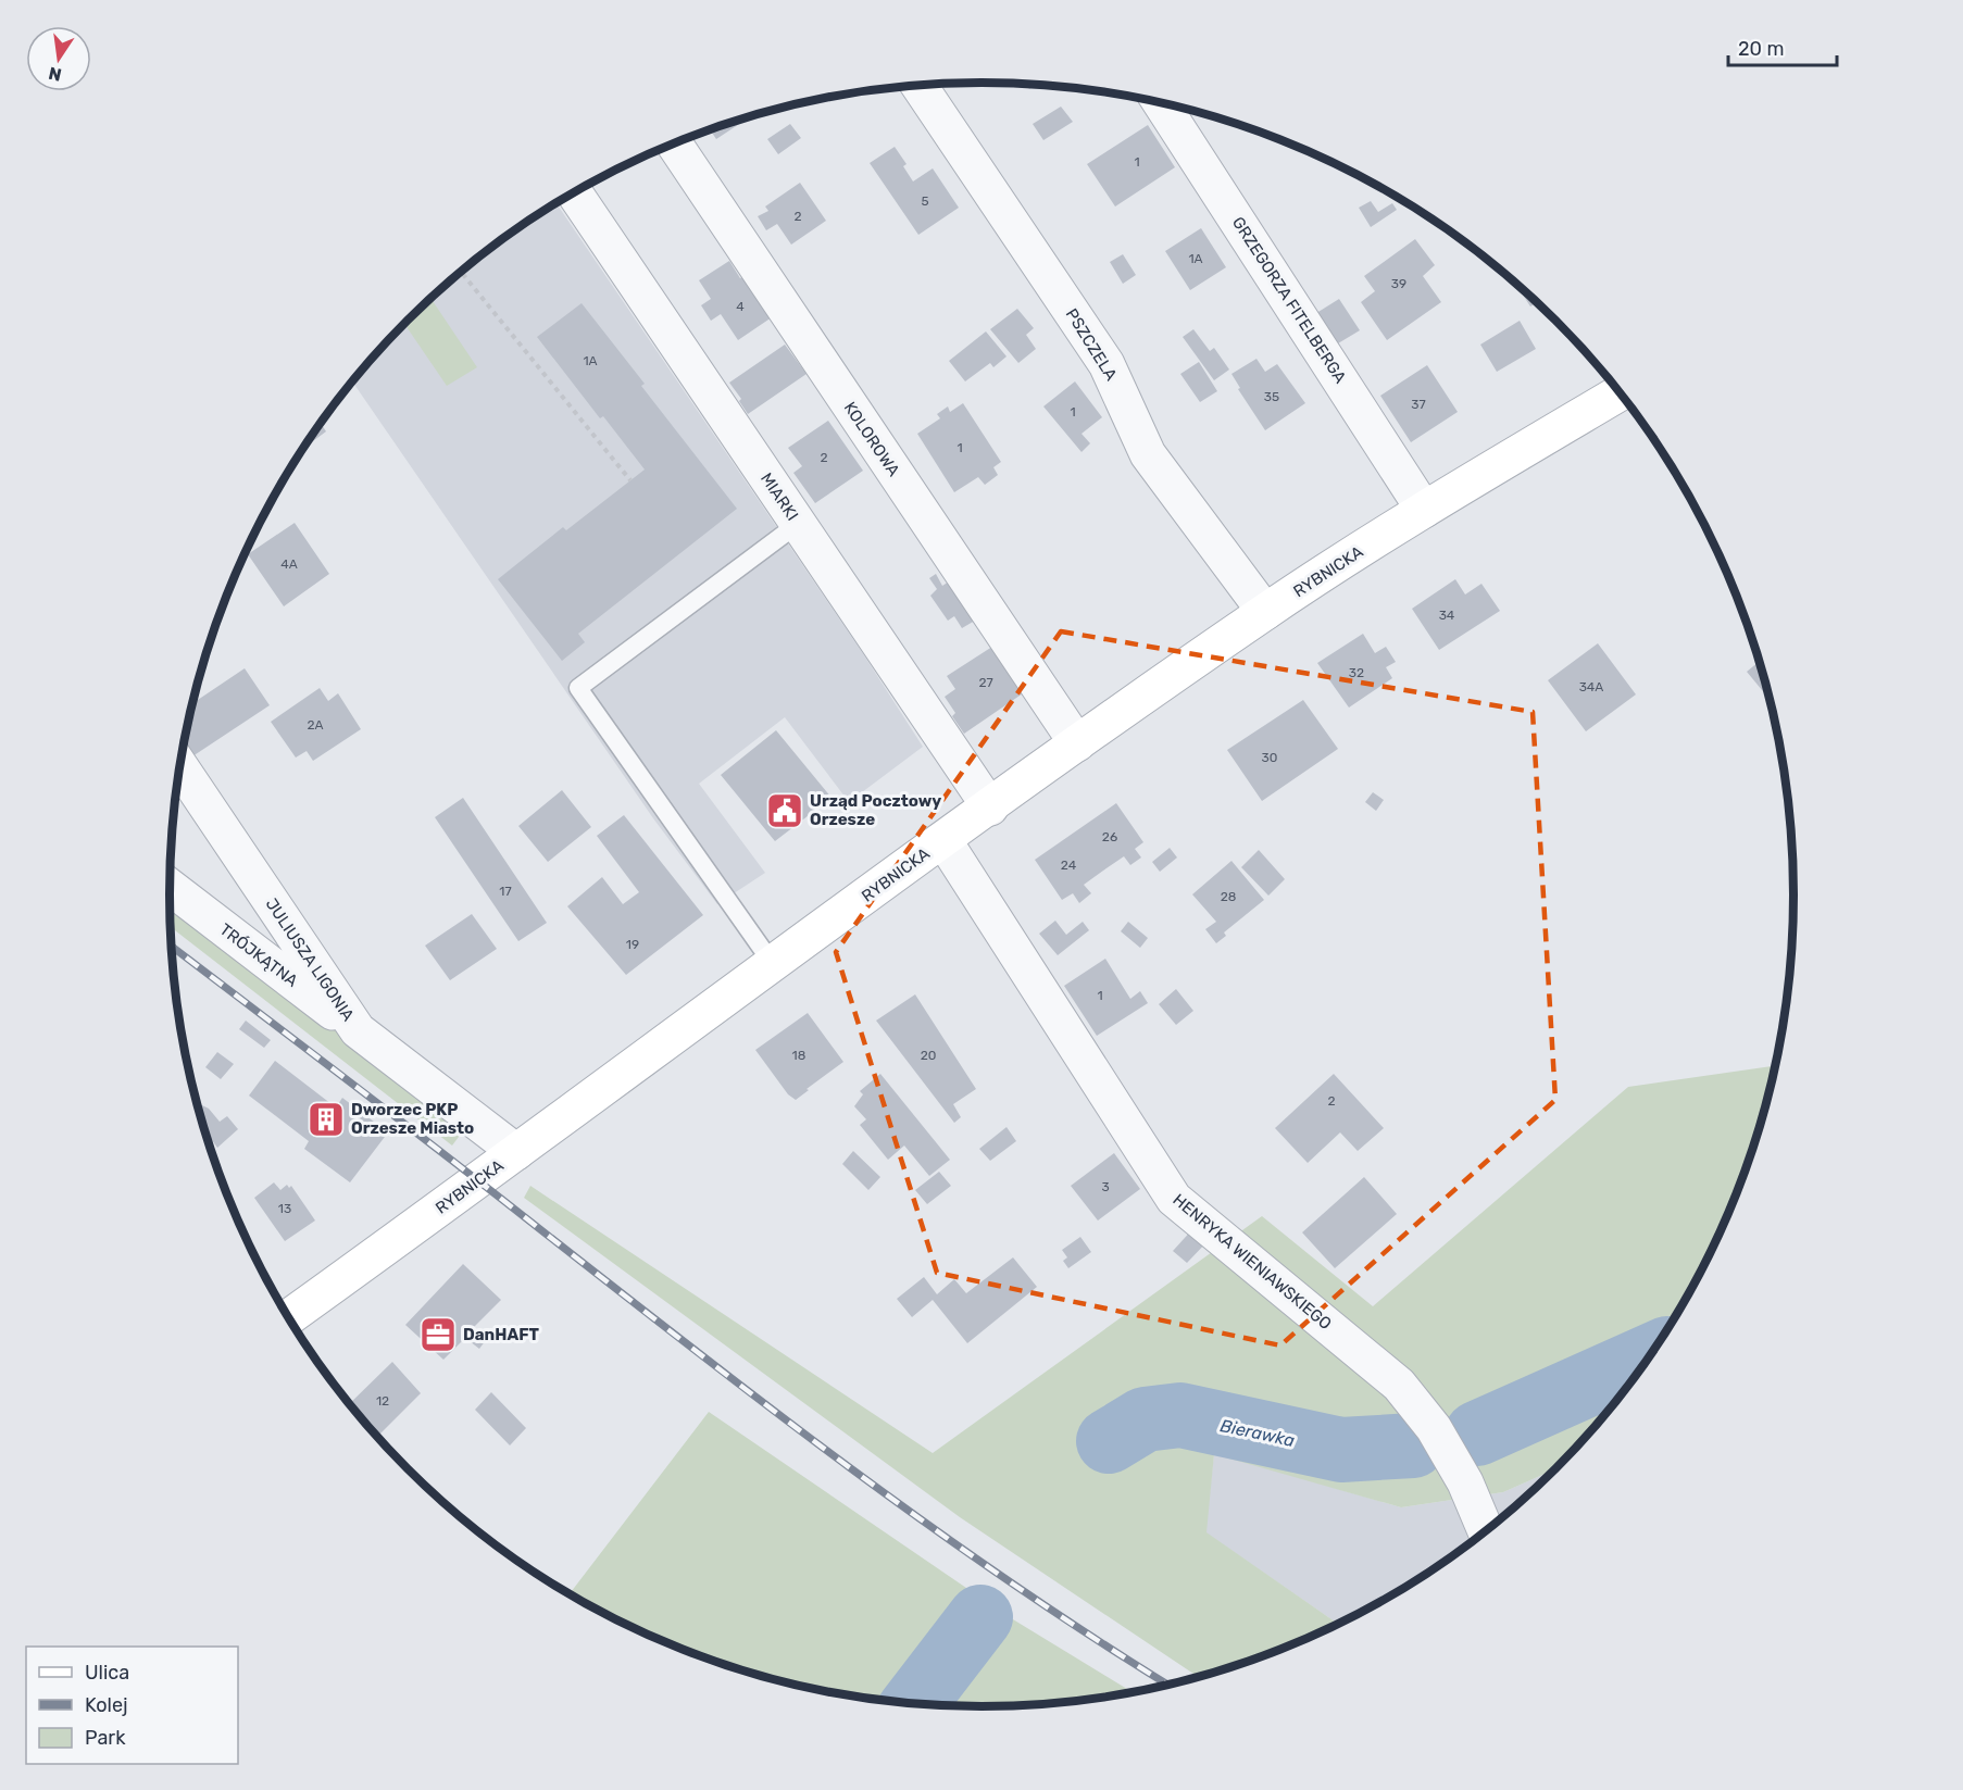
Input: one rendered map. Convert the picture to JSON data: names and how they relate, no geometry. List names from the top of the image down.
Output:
{
  "streets": {
    "main road": ["RYBNICKA"],
    "street": [
      "GRZEGORZA FITELBERGA",
      "PSZCZELA",
      "KOLOROWA",
      "MIARKI",
      "TRÓJKĄTNA",
      "JULIUSZA LIGONIA",
      "HENRYKA WIENIAWSKIEGO"
    ]
  },
  "crossings": [
    ["GRZEGORZA FITELBERGA", "RYBNICKA"],
    ["PSZCZELA", "RYBNICKA"],
    ["KOLOROWA", "RYBNICKA"],
    ["MIARKI", "RYBNICKA"],
    ["RYBNICKA", "JULIUSZA LIGONIA"],
    ["RYBNICKA", "HENRYKA WIENIAWSKIEGO"],
    ["TRÓJKĄTNA", "JULIUSZA LIGONIA"]
  ],
  "water": ["Bierawka"],
  "places": {
    "public building": ["Urząd Pocztowy Orzesze"],
    "building": ["Dworzec PKP Orzesze Miasto"],
    "office": ["DanHAFT"]
  },
  "house_numbers": [
    "1",
    "5",
    "2",
    "1A",
    "39",
    "4",
    "1A",
    "35",
    "37",
    "1",
    "1",
    "2",
    "4A",
    "34",
    "32",
    "27",
    "34A",
    "2A",
    "30",
    "26",
    "24",
    "17",
    "28",
    "19",
    "1",
    "18",
    "20",
    "2",
    "3",
    "13",
    "12"
  ],
  "legend": ["Ulica", "Kolej", "Park"],
  "scale_bar": "20 m",
  "north": "bottom"
}
